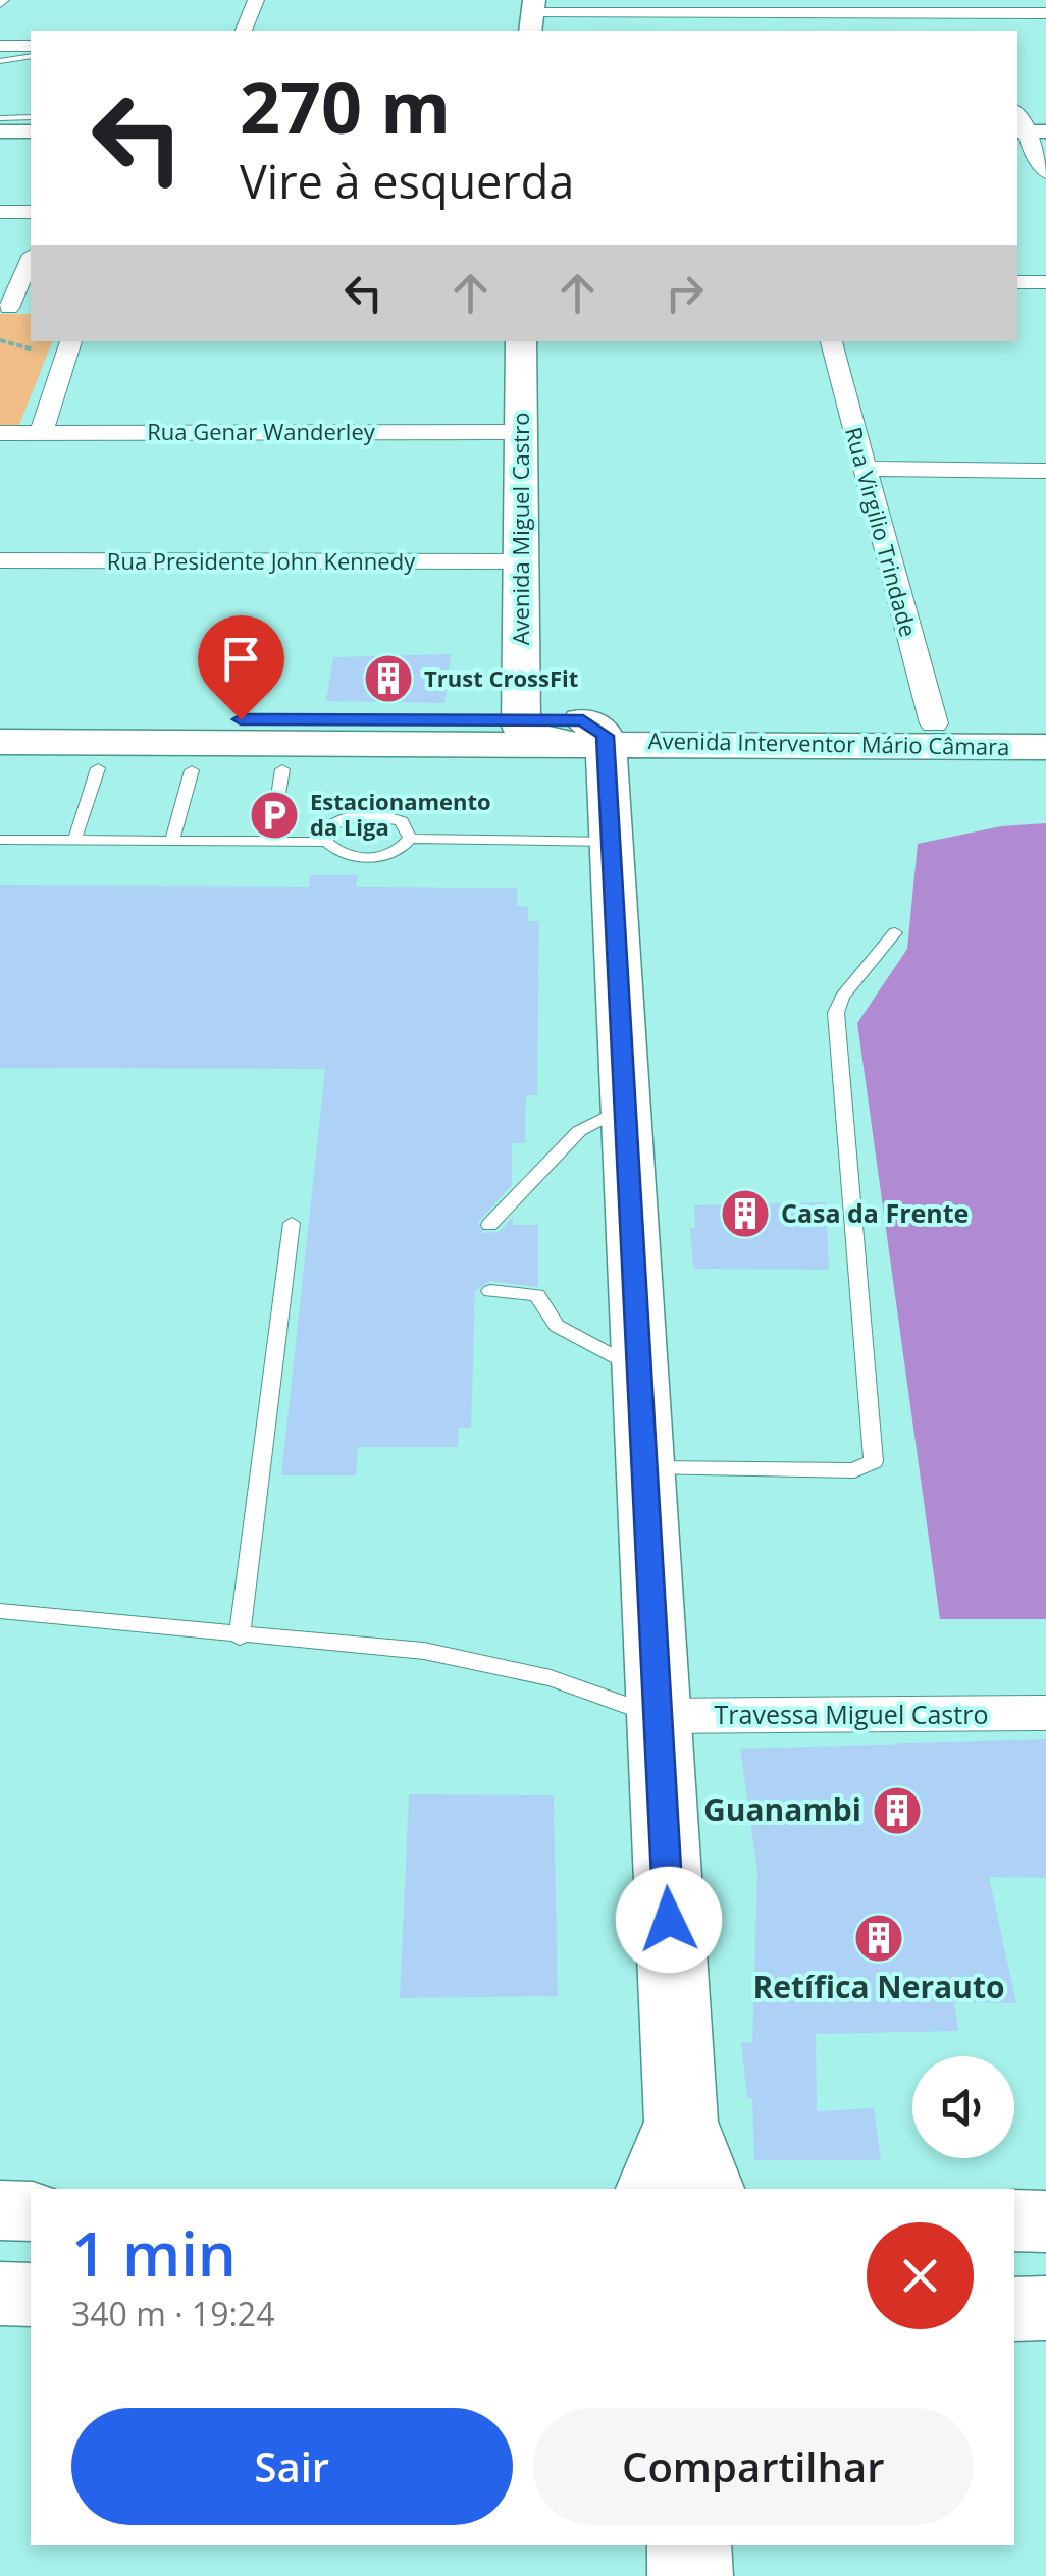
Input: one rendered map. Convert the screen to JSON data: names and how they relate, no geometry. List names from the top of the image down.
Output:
{
  "streets": {
    "main road": ["Avenida Miguel Castro", "Avenida Interventor Mário Câmara"],
    "street": [
      "Rua Genar Wanderley",
      "Rua Virgilio Trindade",
      "Rua Presidente John Kennedy",
      "Travessa Miguel Castro"
    ]
  },
  "crossings": [
    ["Rua Genar Wanderley", "Avenida Miguel Castro"],
    ["Avenida Miguel Castro", "Rua Presidente John Kennedy"],
    ["Rua Virgilio Trindade", "Avenida Interventor Mário Câmara"]
  ],
  "places": {
    "building": [
      "Trust CrossFit",
      "Casa da Frente",
      "Guanambi",
      "Retífica Nerauto"
    ],
    "parking": ["Estacionamento da Liga"]
  },
  "page": {
    "turn": ["270 m", "Vire à esquerda"],
    "heading": ["1 min", "340 m · 19:24"],
    "buttons": ["Sair", "Compartilhar"]
  }
}
